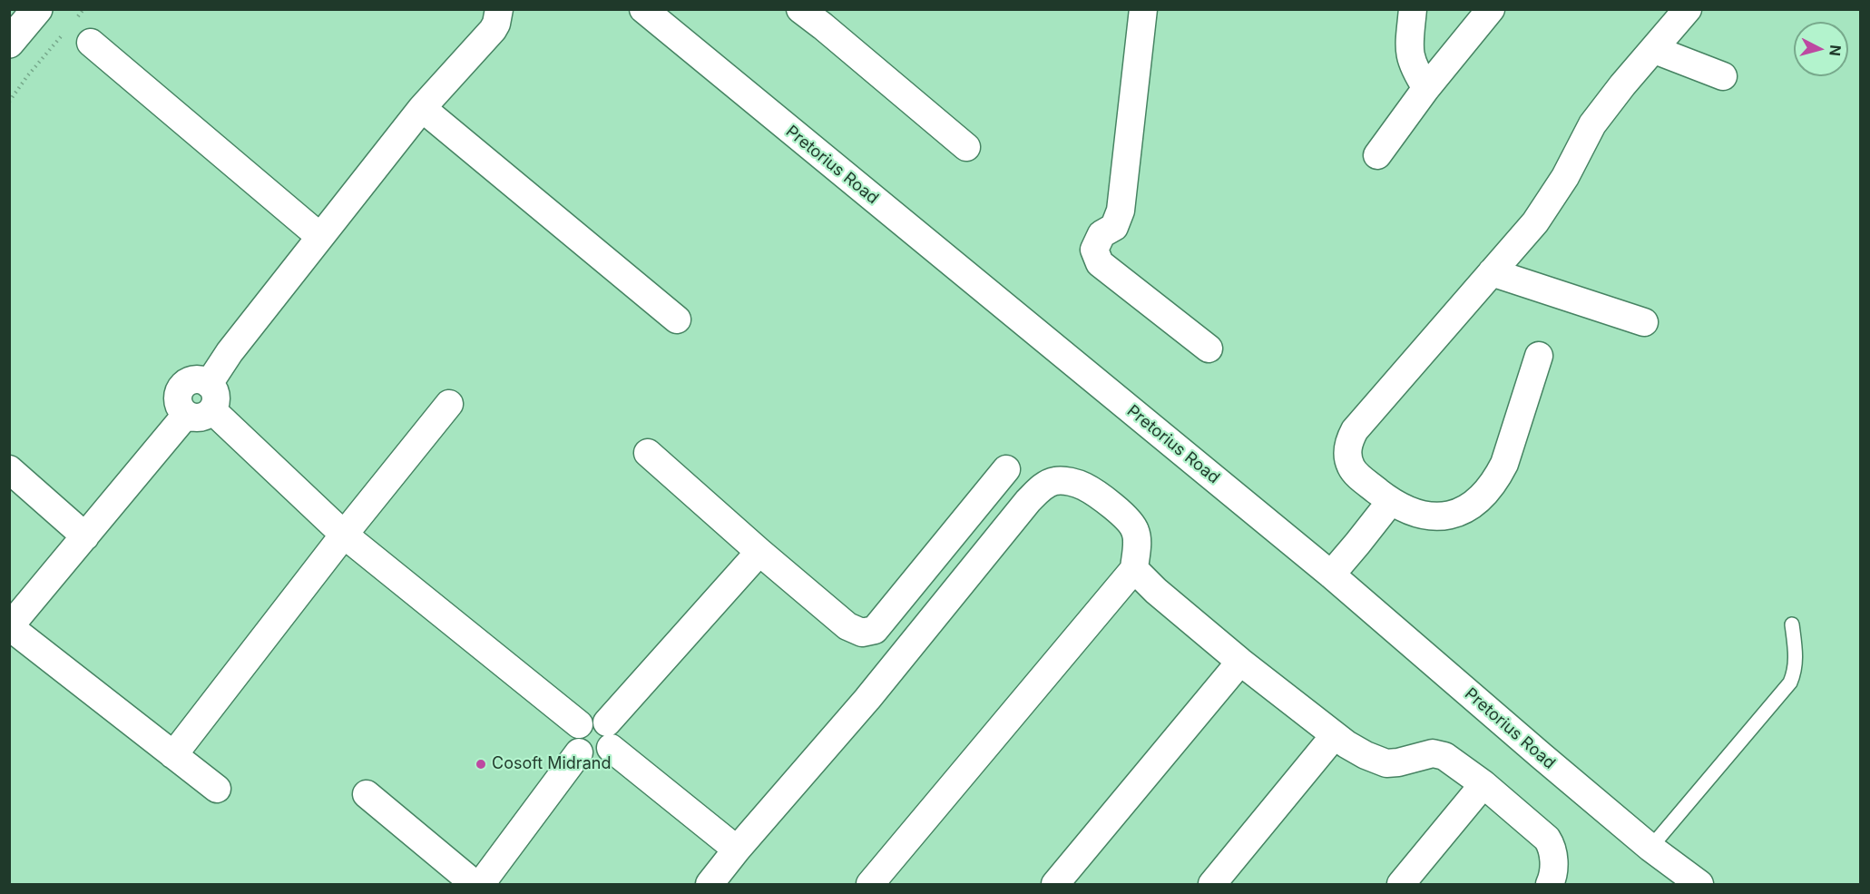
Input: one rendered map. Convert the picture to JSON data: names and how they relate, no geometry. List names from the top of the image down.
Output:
{
  "streets": {
    "street": ["Pretorius Road"]
  },
  "places": ["Cosoft Midrand"],
  "north": "right"
}
